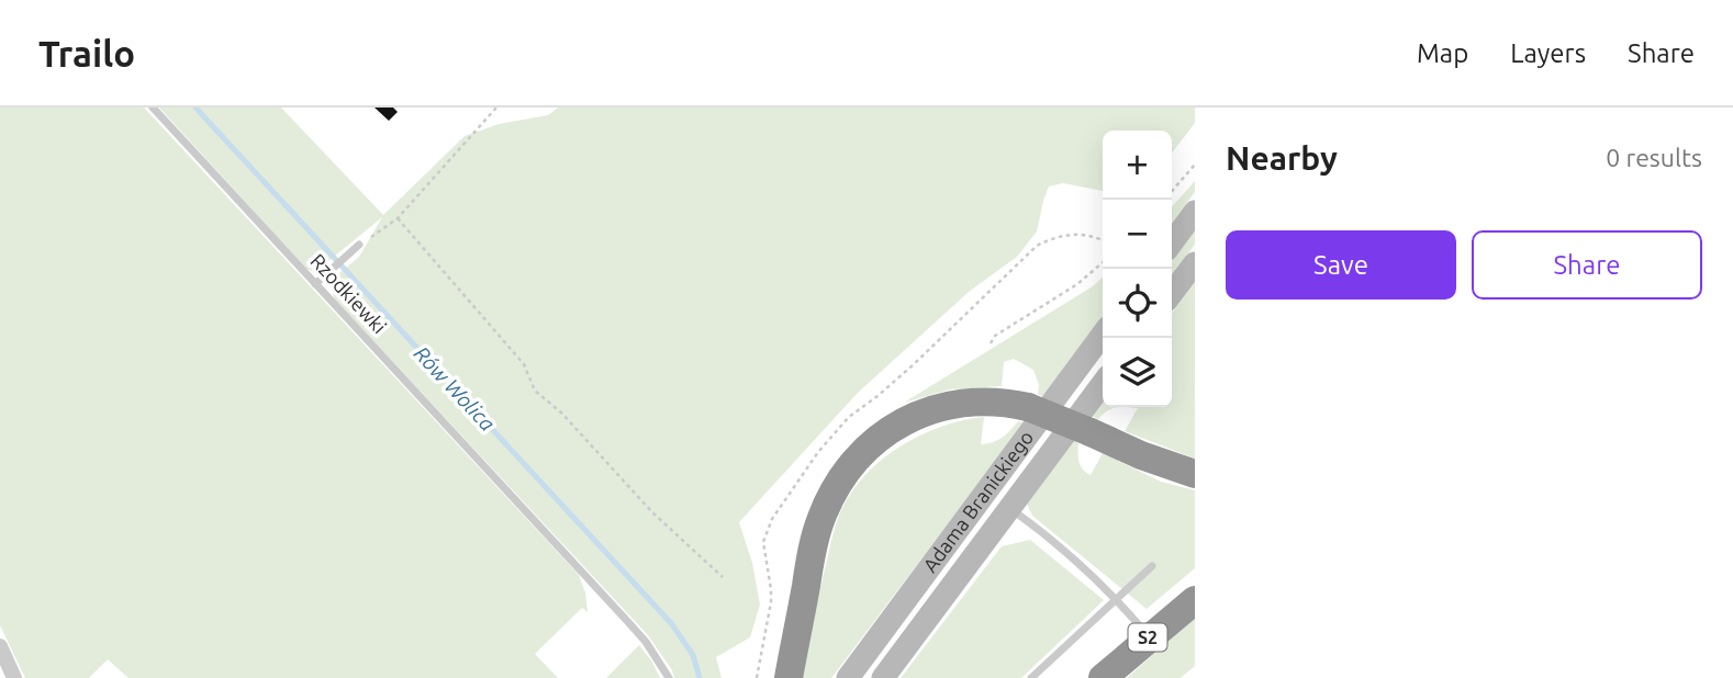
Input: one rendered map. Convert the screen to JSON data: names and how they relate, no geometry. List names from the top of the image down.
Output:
{
  "streets": {
    "highway": ["S2"],
    "main road": ["Adama Branickiego"],
    "lane": ["Rzodkiewki"]
  },
  "water": ["Rów Wolica"],
  "page": {
    "header": "Trailo",
    "nav": ["Map", "Layers", "Share"],
    "heading": ["Nearby", "0 results"],
    "map_buttons": ["+", "−"],
    "buttons": ["Save", "Share"]
  }
}
